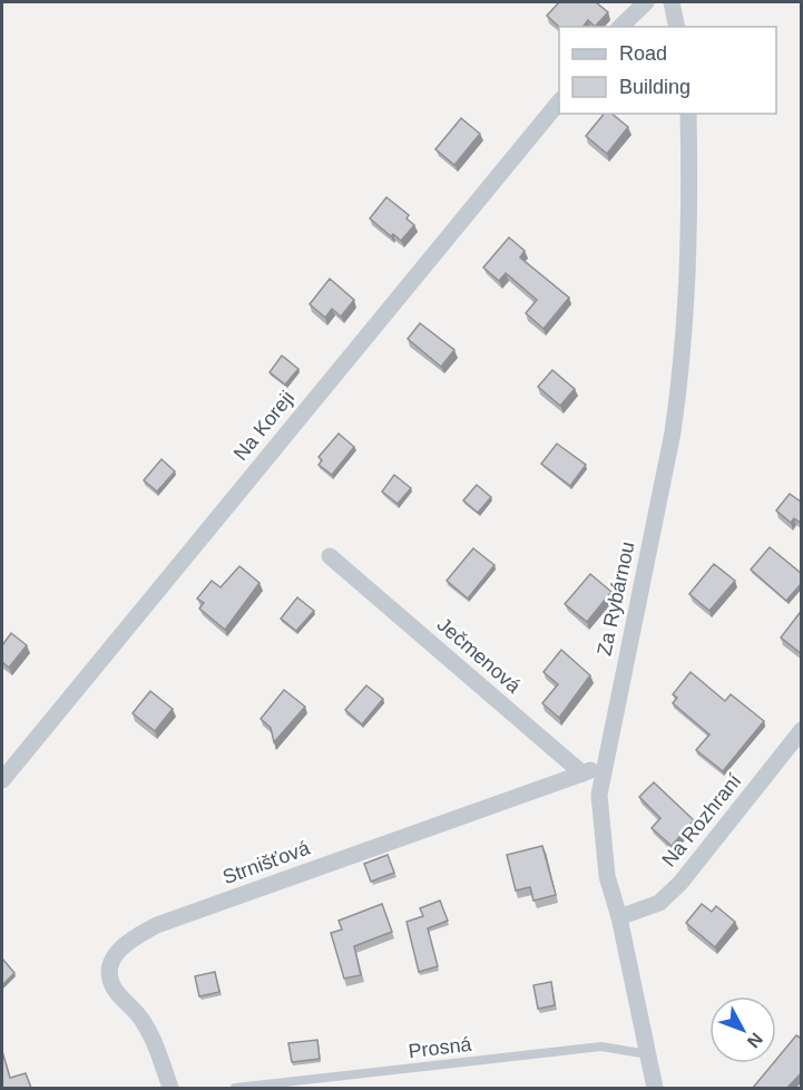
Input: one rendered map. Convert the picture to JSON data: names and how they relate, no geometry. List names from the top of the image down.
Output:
{
  "streets": {
    "street": [
      "Na Koreji",
      "Za Rybárnou",
      "Ječmenová",
      "Na Rozhraní",
      "Strnišťová"
    ],
    "lane": ["Prosná"]
  },
  "crossings": [
    ["Za Rybárnou", "Na Rozhraní"],
    ["Za Rybárnou", "Prosná"],
    ["Ječmenová", "Strnišťová"]
  ],
  "legend": ["Road", "Building"],
  "north": "bottom right"
}
